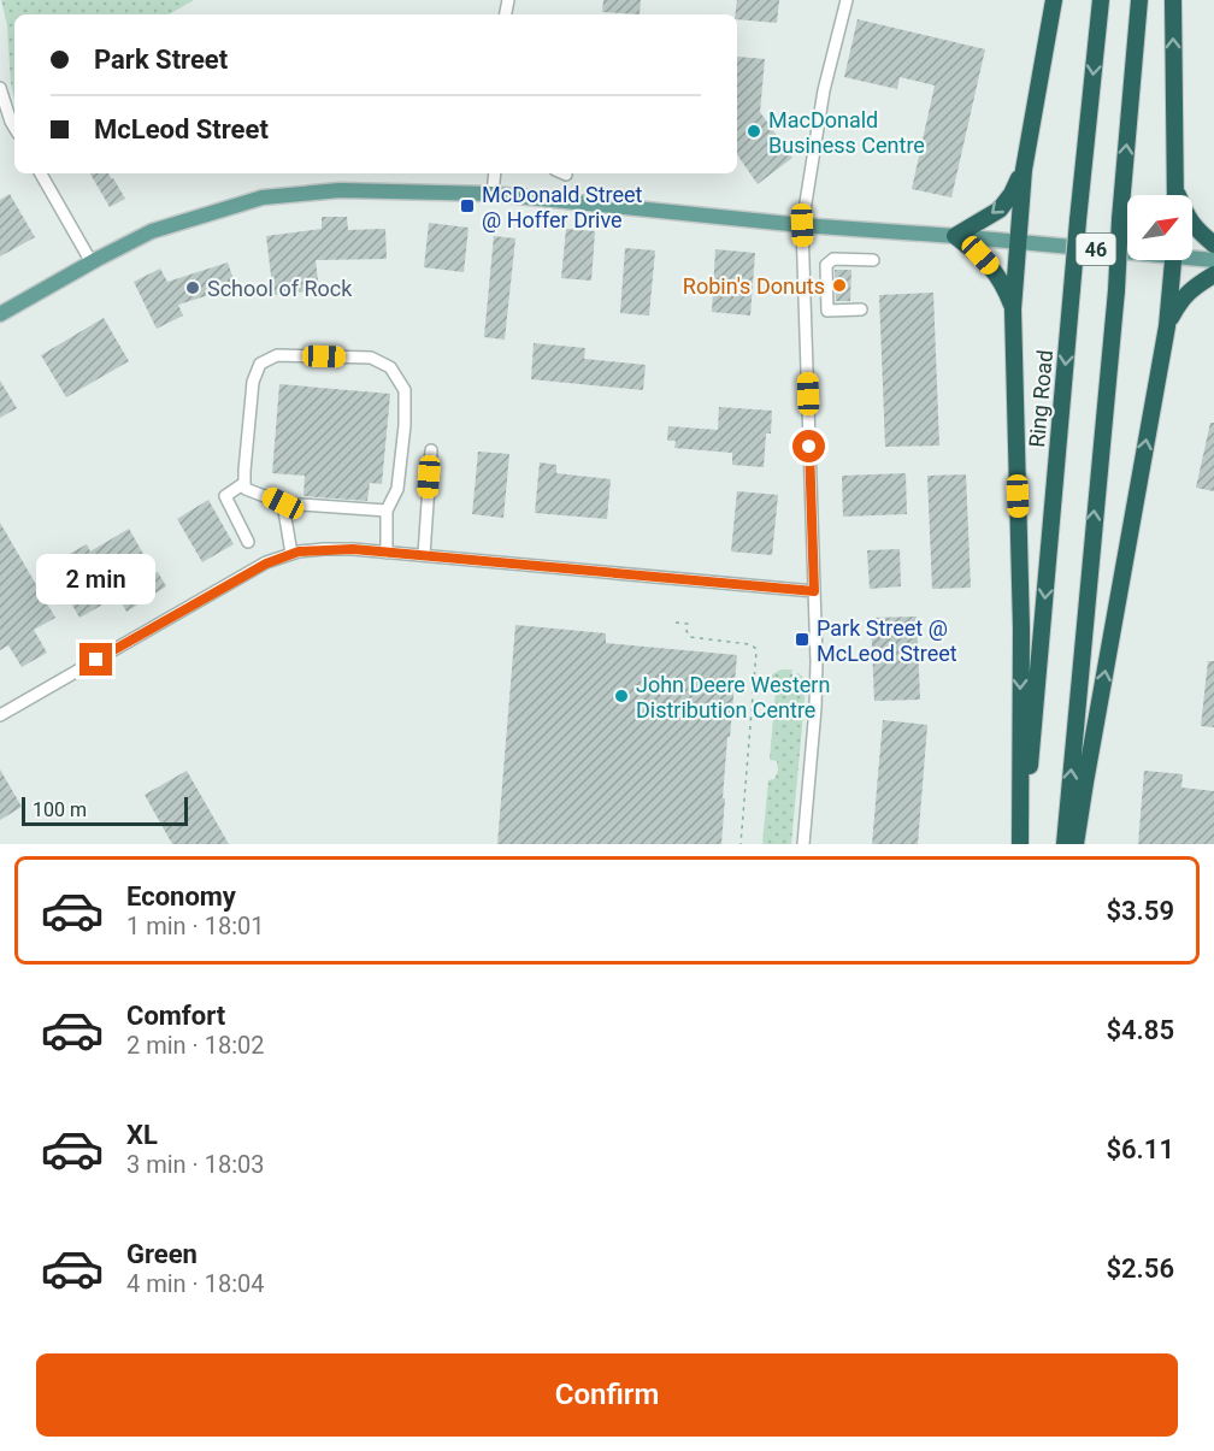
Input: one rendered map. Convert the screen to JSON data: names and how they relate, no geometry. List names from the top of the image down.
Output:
{
  "streets": {
    "highway": ["Ring Road"],
    "main road": ["46"]
  },
  "places": {
    "other": [
      "MacDonald Business Centre",
      "Robin's Donuts",
      "School of Rock",
      "John Deere Western Distribution Centre"
    ],
    "transit": ["McDonald Street @ Hoffer Drive", "Park Street @ McLeod Street"]
  },
  "scale_bar": "100 m",
  "north": "top right",
  "page": {
    "banner": ["Park Street", "McLeod Street"],
    "bubble": "2 min",
    "scale": "100 m",
    "list": [
      {
        "name": "Economy",
        "note": "1 min · 18:01",
        "value": "$3.59"
      },
      {
        "name": "Comfort",
        "note": "2 min · 18:02",
        "value": "$4.85"
      },
      {
        "name": "XL",
        "note": "3 min · 18:03",
        "value": "$6.11"
      },
      {
        "name": "Green",
        "note": "4 min · 18:04",
        "value": "$2.56"
      }
    ],
    "buttons": "Confirm"
  }
}
